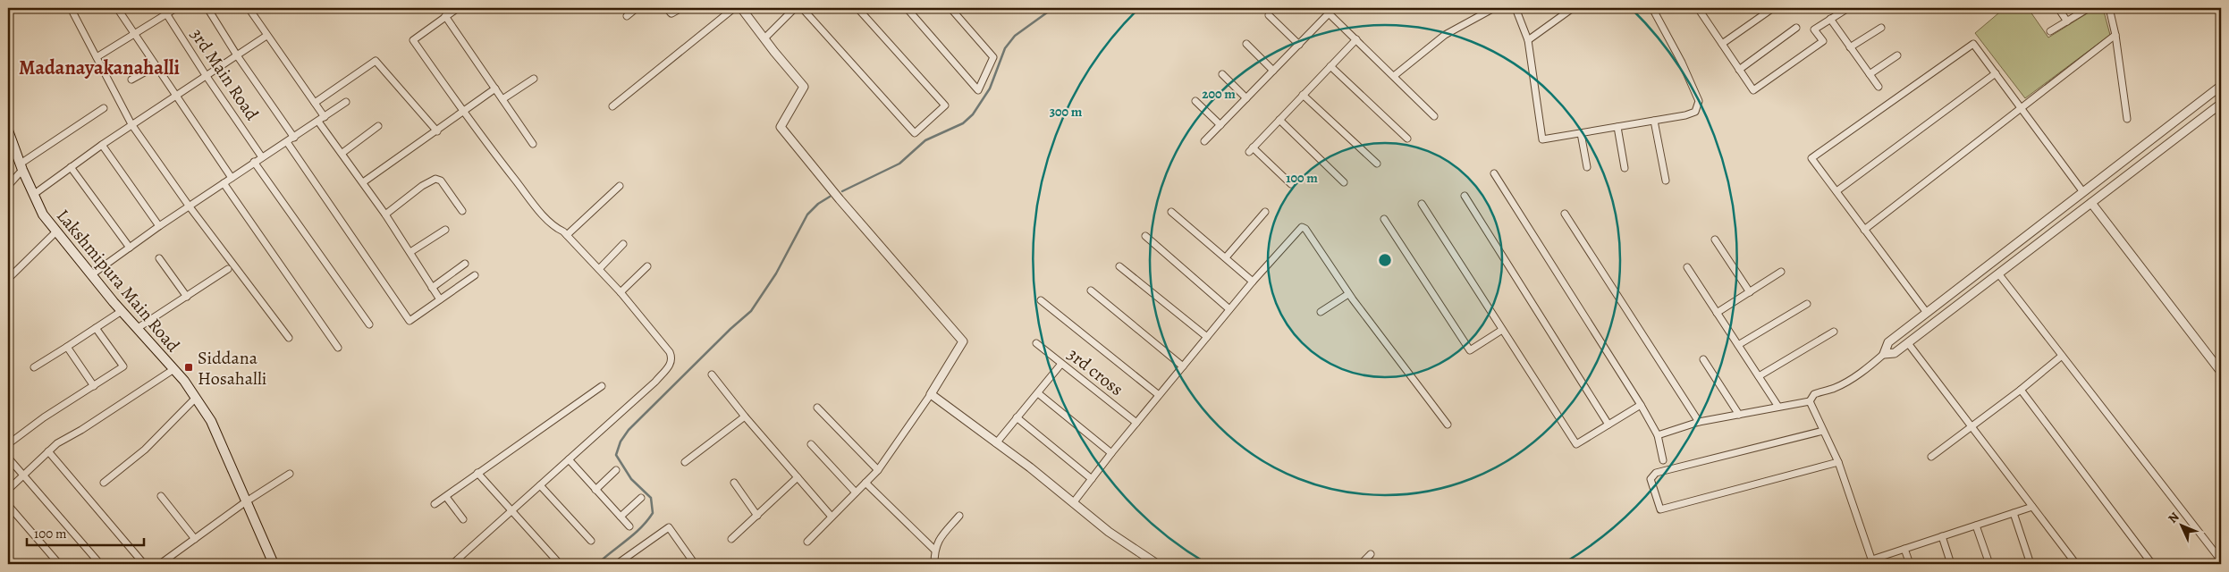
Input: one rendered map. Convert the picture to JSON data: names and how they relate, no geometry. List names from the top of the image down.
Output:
{
  "streets": {
    "main road": ["Lakshmipura Main Road"],
    "street": ["3rd Main Road", "3rd cross"]
  },
  "districts": ["Madanayakanahalli"],
  "places": {
    "transit": ["Siddana Hosahalli"]
  },
  "scale_bar": "100 m",
  "north": "top left",
  "rings": ["200 m", "300 m", "100 m"]
}
